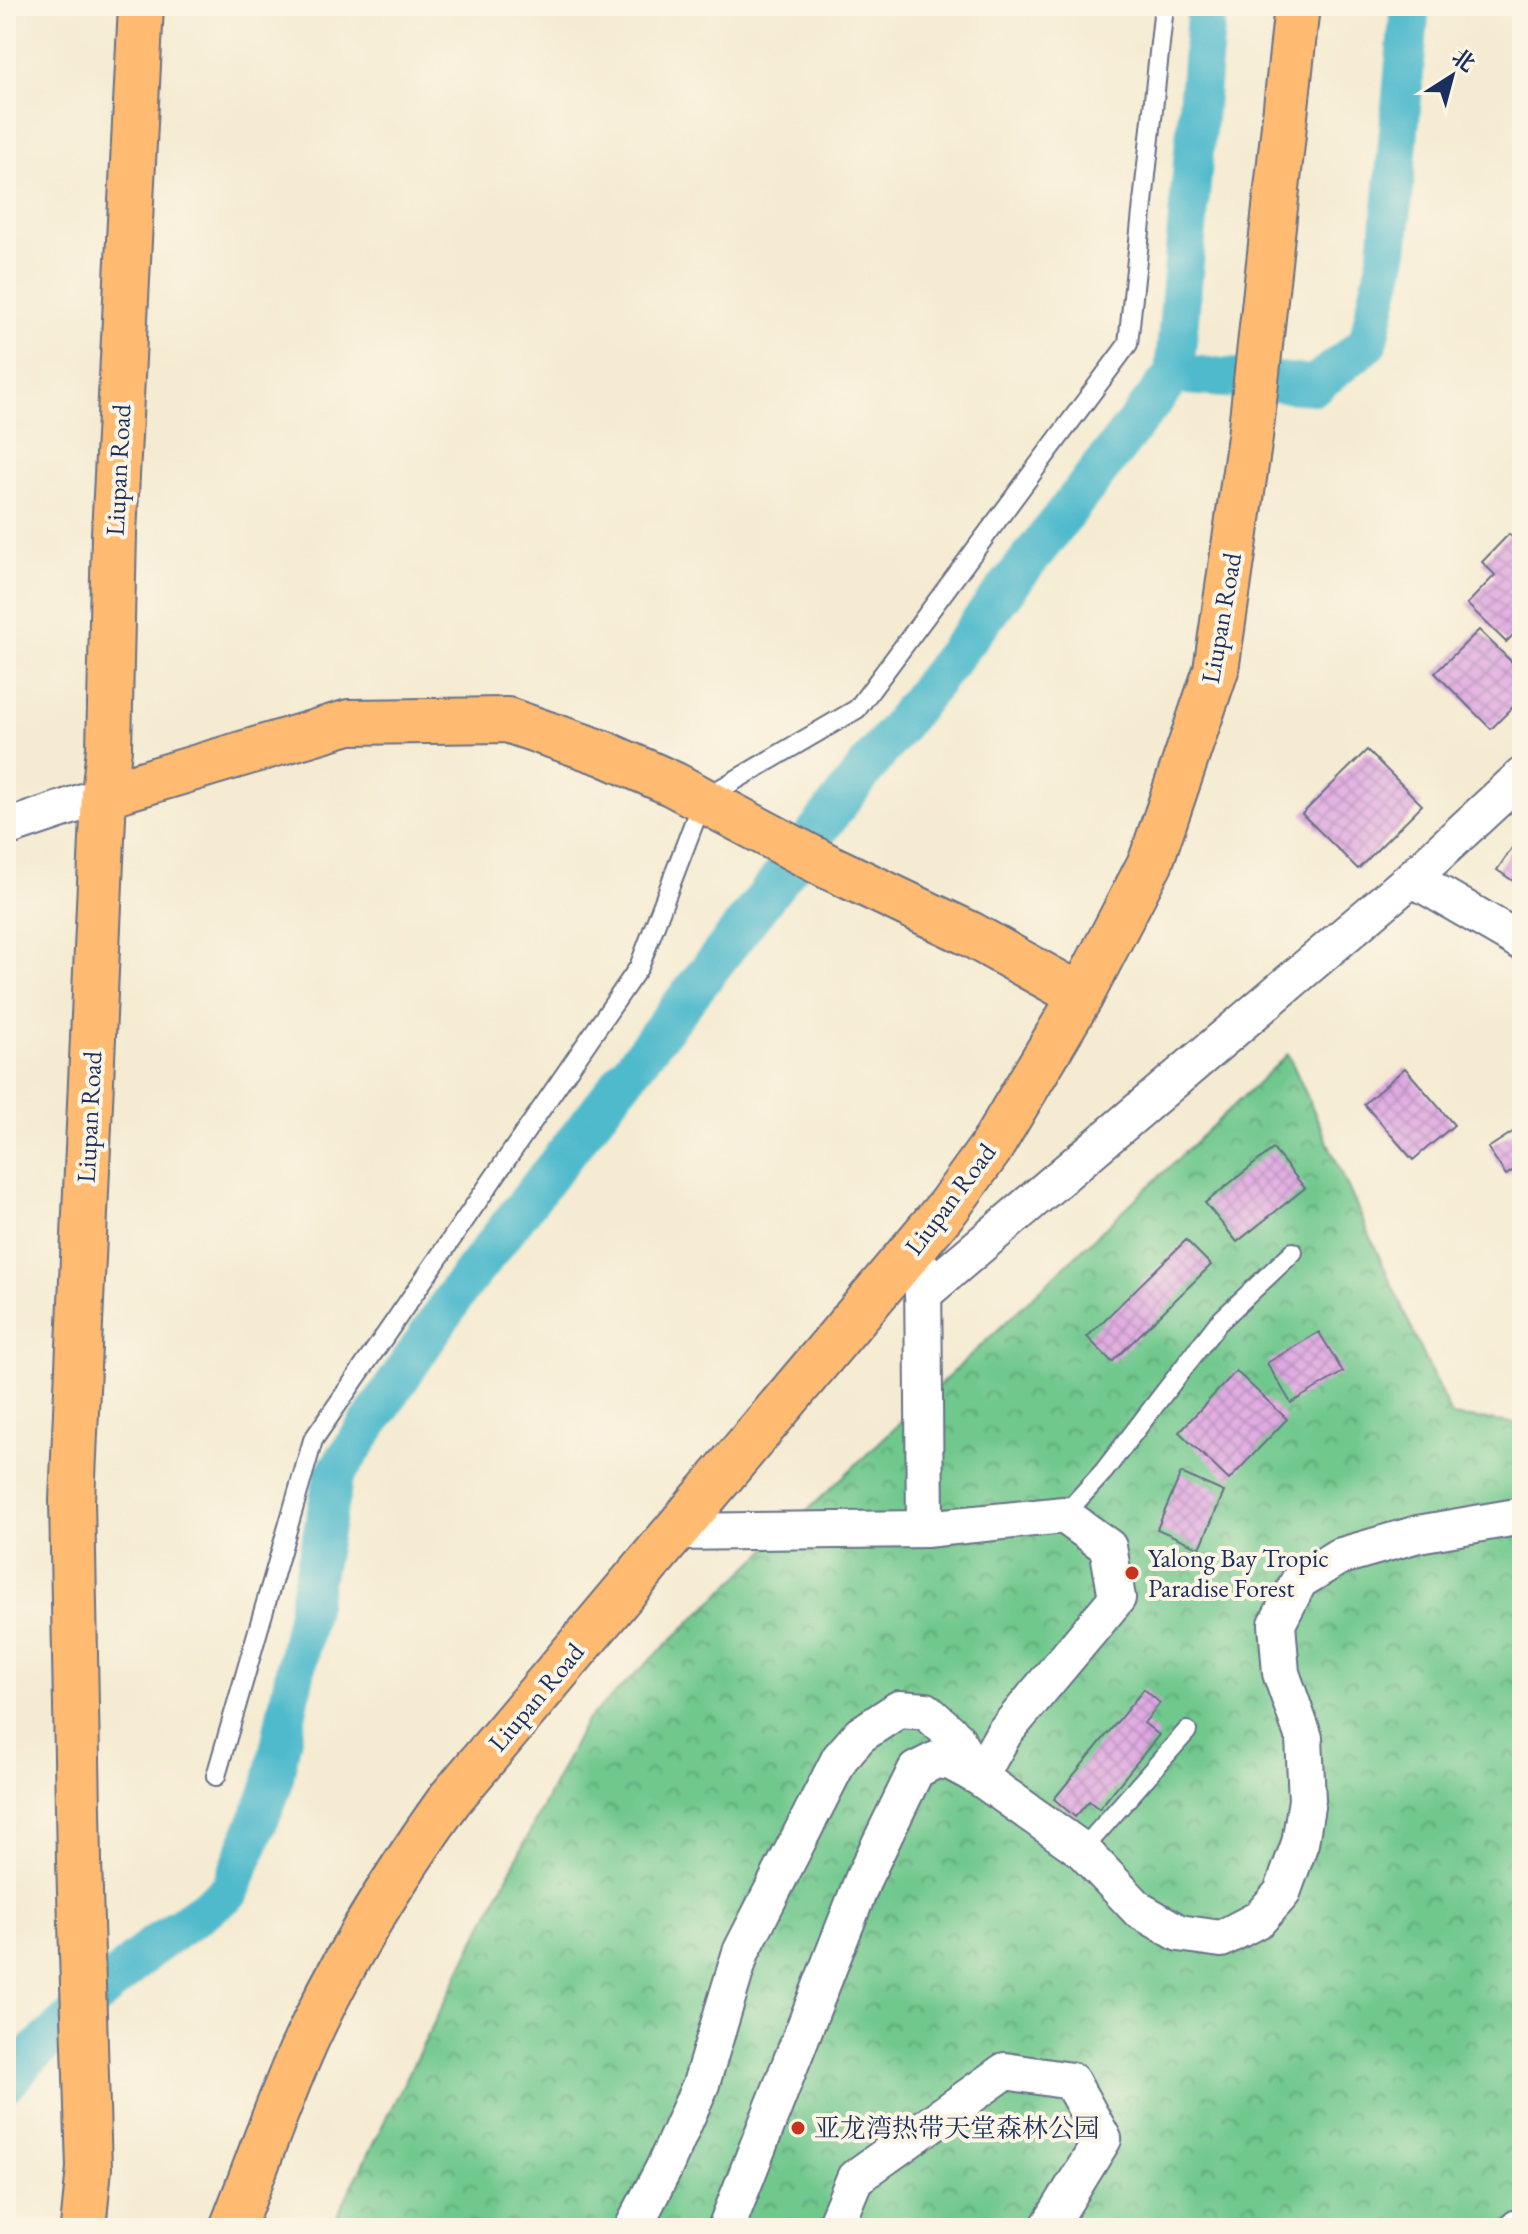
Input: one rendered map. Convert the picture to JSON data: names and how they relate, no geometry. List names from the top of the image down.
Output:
{
  "streets": {
    "main road": ["Liupan Road"]
  },
  "places": ["Yalong Bay Tropic Paradise Forest", "亚龙湾热带天堂森林公园"],
  "north": "top right"
}
